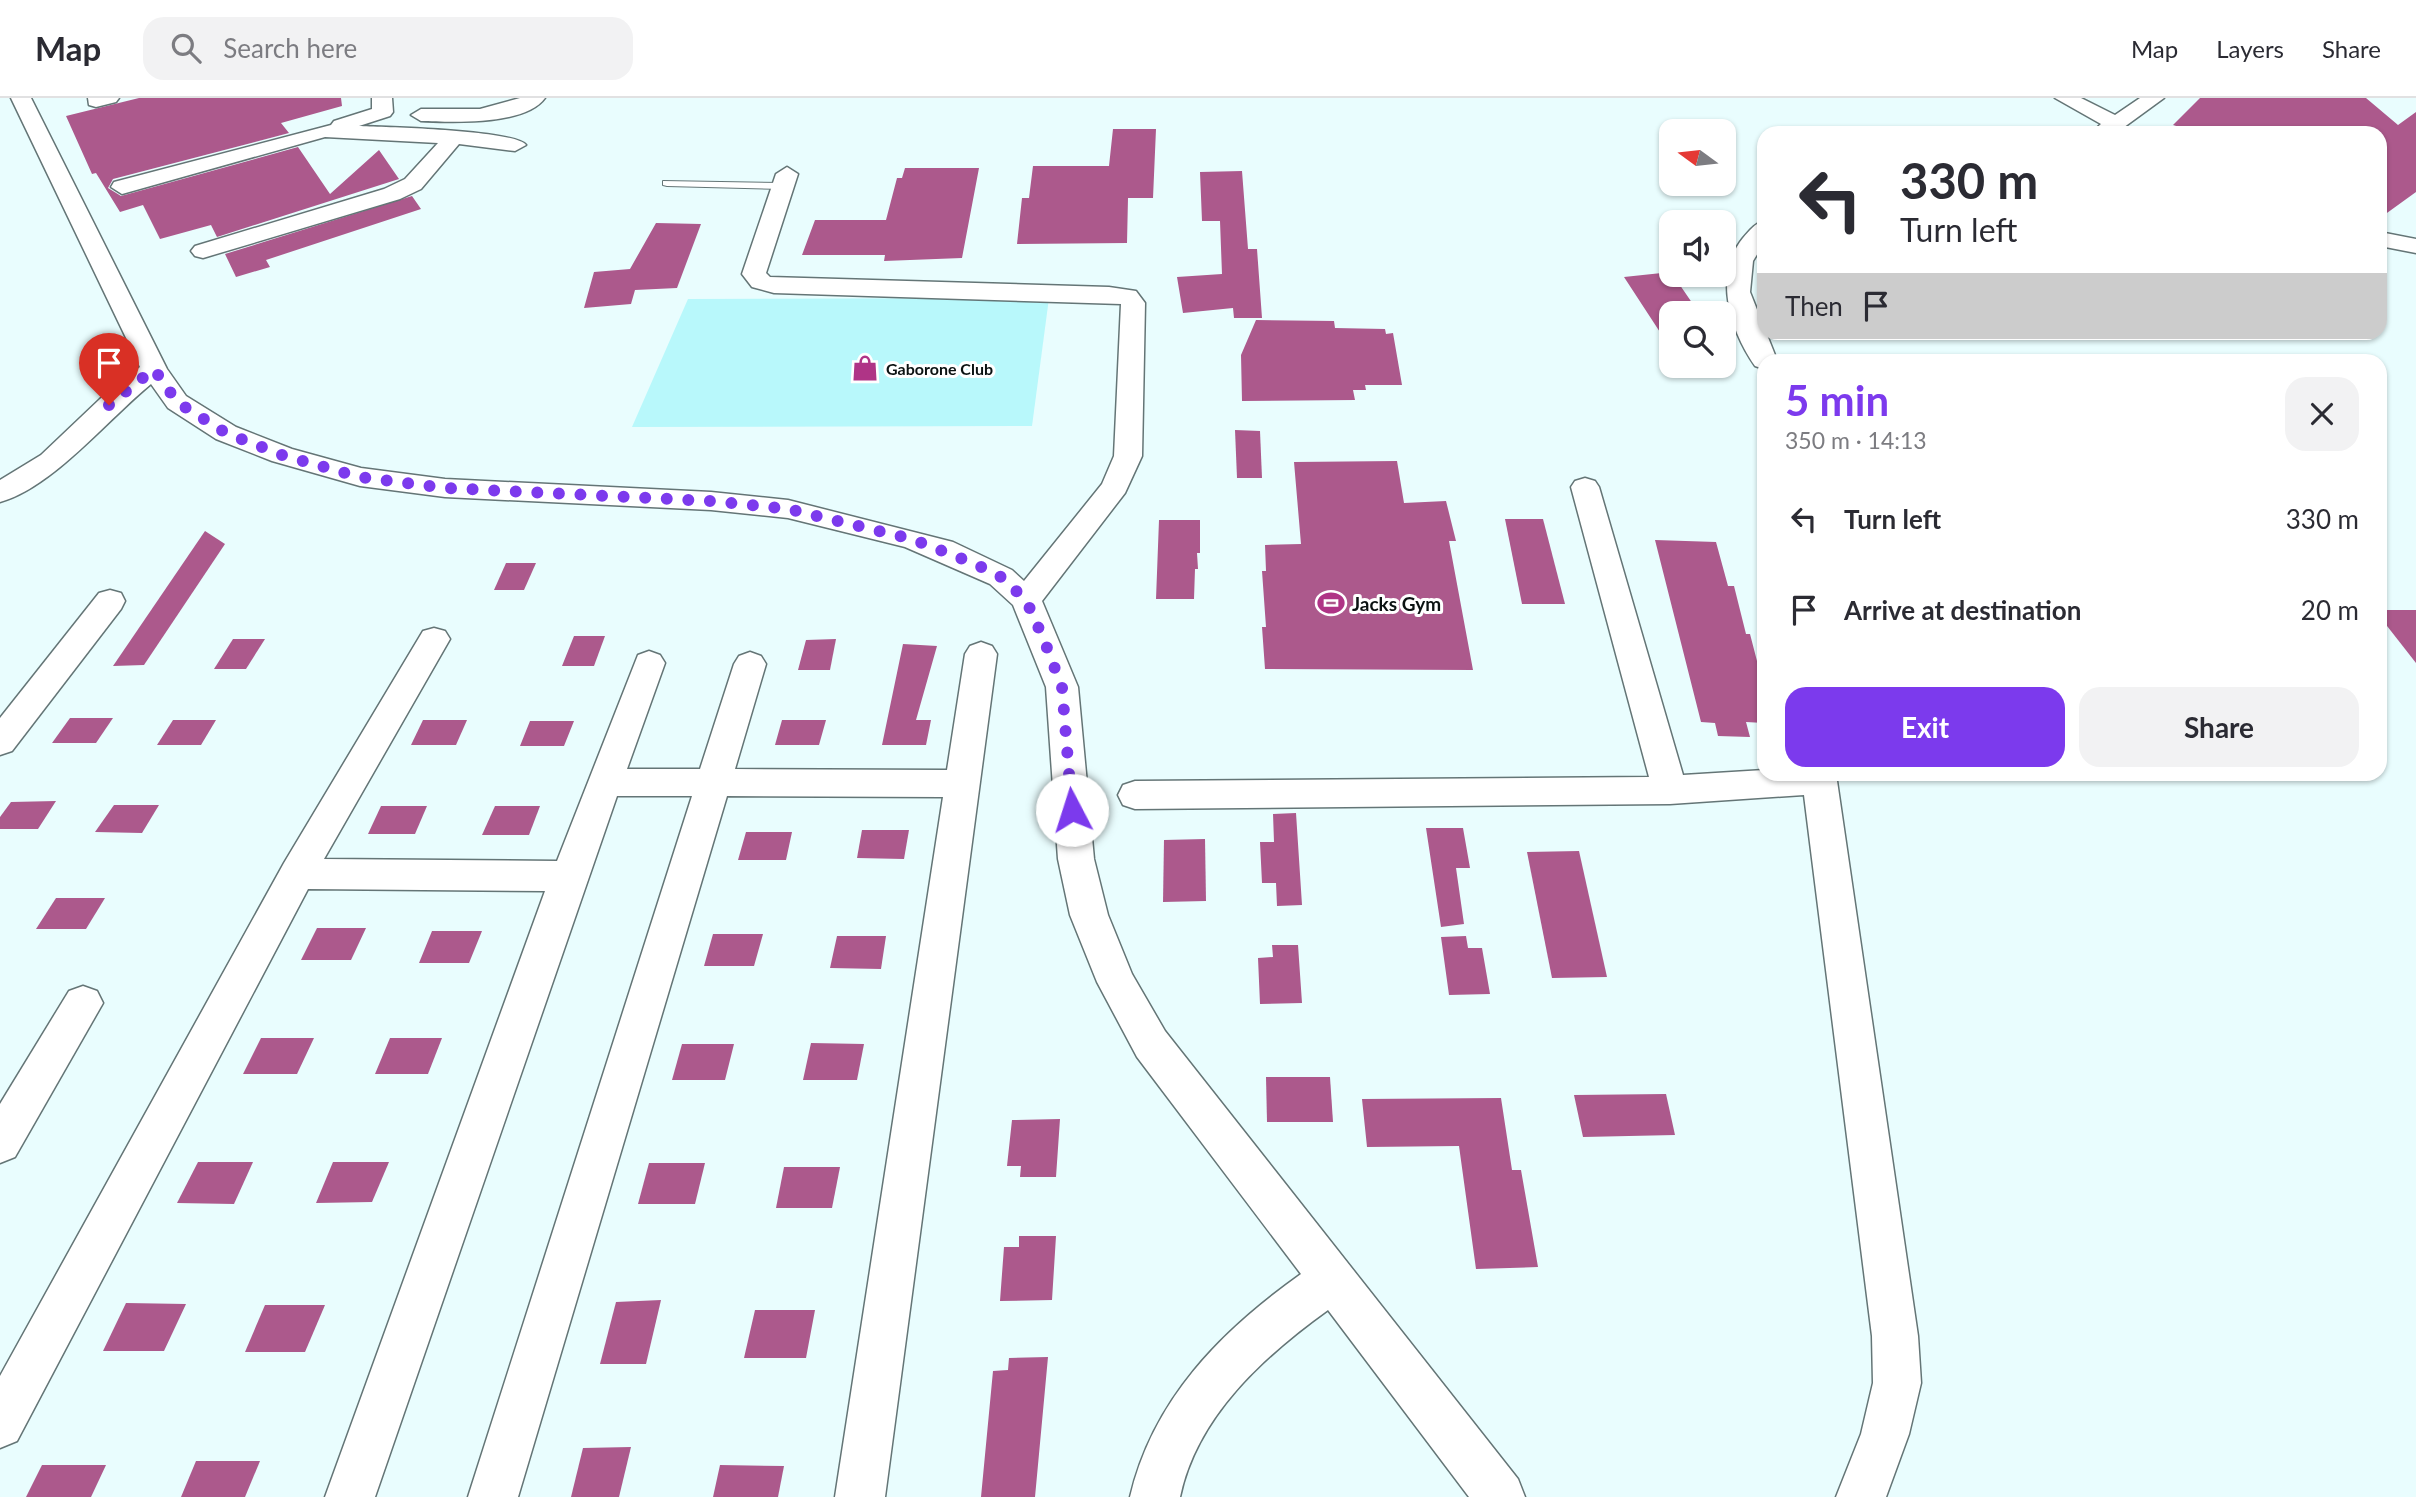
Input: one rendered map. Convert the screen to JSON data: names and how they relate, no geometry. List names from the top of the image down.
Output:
{
  "places": {
    "shop": ["Gaborone Club"],
    "sports": ["Jacks Gym"]
  },
  "north": "left",
  "page": {
    "header": "Map",
    "search": "Search here",
    "nav": ["Map", "Layers", "Share"],
    "turn": ["330 m", "Turn left"],
    "then": "Then",
    "heading": ["5 min", "350 m · 14:13"],
    "list": [
      {
        "name": "Turn left",
        "value": "330 m"
      },
      {
        "name": "Arrive at destination",
        "value": "20 m"
      }
    ],
    "buttons": ["Exit", "Share"]
  }
}
